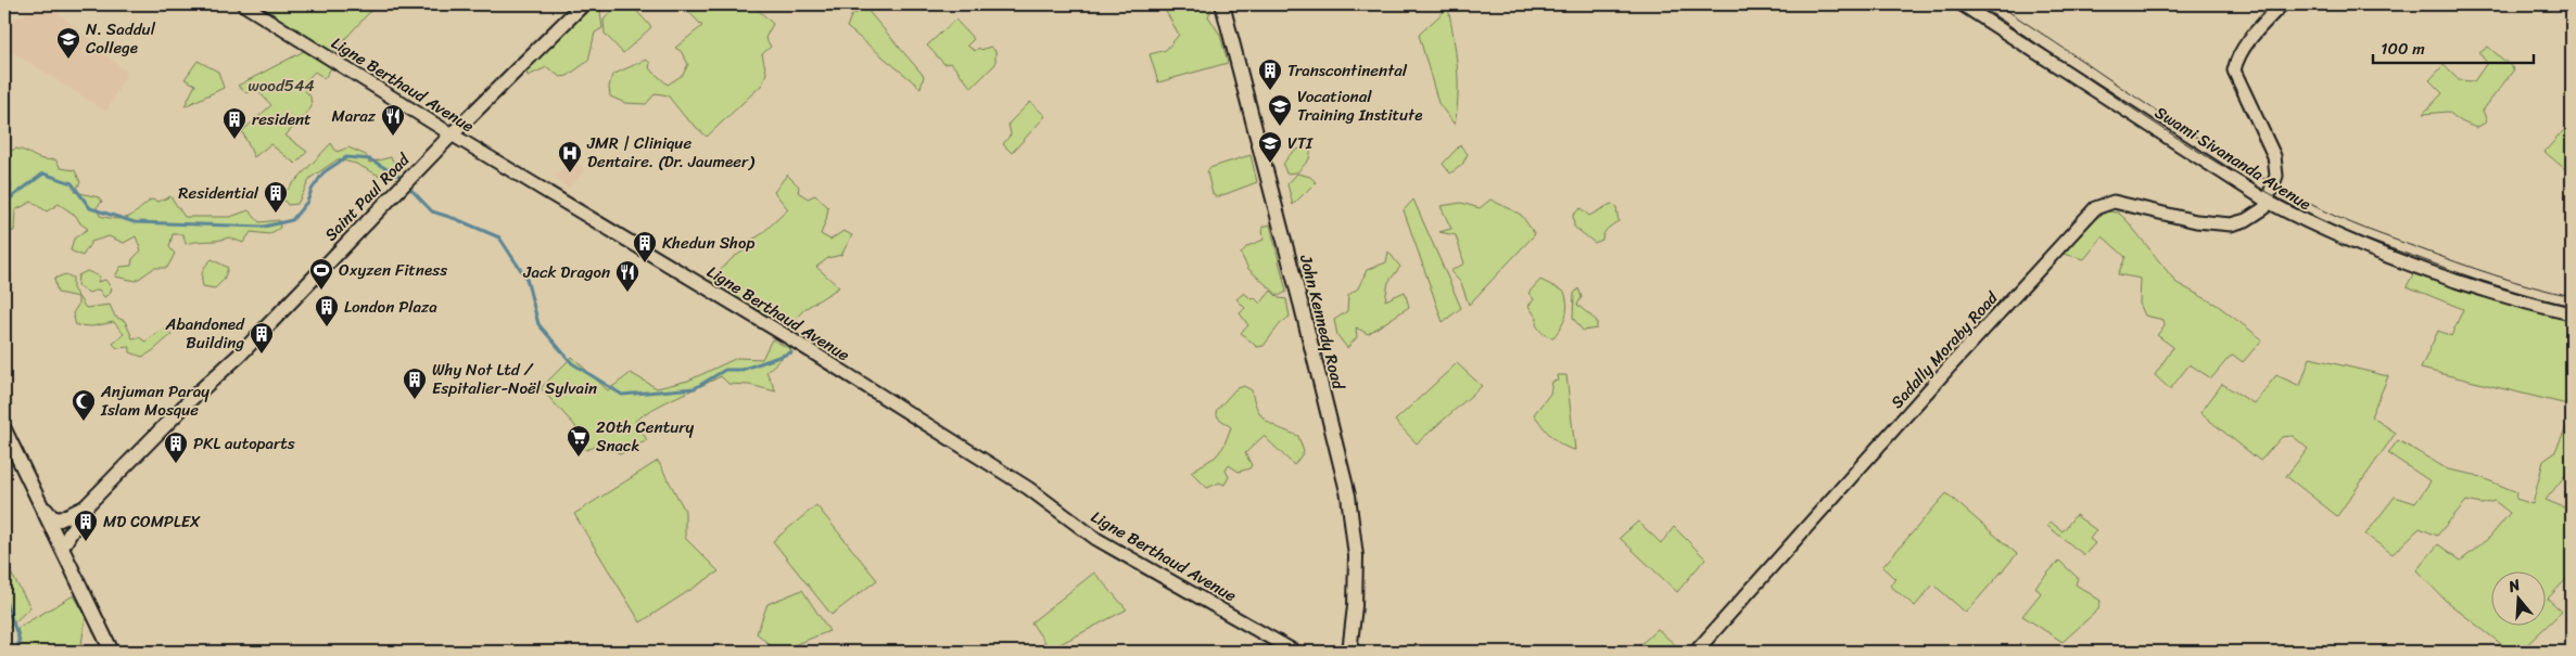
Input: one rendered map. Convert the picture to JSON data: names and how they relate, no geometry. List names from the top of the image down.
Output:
{
  "streets": {
    "main road": ["Saint Paul Road", "John Kennedy Road"],
    "street": ["Ligne Berthaud Avenue", "Swami Sivananda Avenue", "Sadally Moraby Road"]
  },
  "crossings": [
    ["Ligne Berthaud Avenue", "Saint Paul Road"],
    ["Swami Sivananda Avenue", "Sadally Moraby Road"]
  ],
  "parks": ["wood544"],
  "places": {
    "school or university": ["N. Saddul College", "Vocational Training Institute", "VTI"],
    "building": [
      "Transcontinental",
      "resident",
      "Residential",
      "Khedun Shop",
      "London Plaza",
      "Abandoned Building",
      "Why Not Ltd / Espitalier-Noël Sylvain",
      "PKL autoparts",
      "MD COMPLEX"
    ],
    "restaurant": ["Maraz", "Jack Dragon"],
    "hospital": ["JMR | Clinique Dentaire. (Dr. Jaumeer)"],
    "sports": ["Oxyzen Fitness"],
    "mosque": ["Anjuman Paray Islam Mosque"],
    "supermarket": ["20th Century Snack"]
  },
  "scale_bar": "100 m",
  "north": "top"
}
